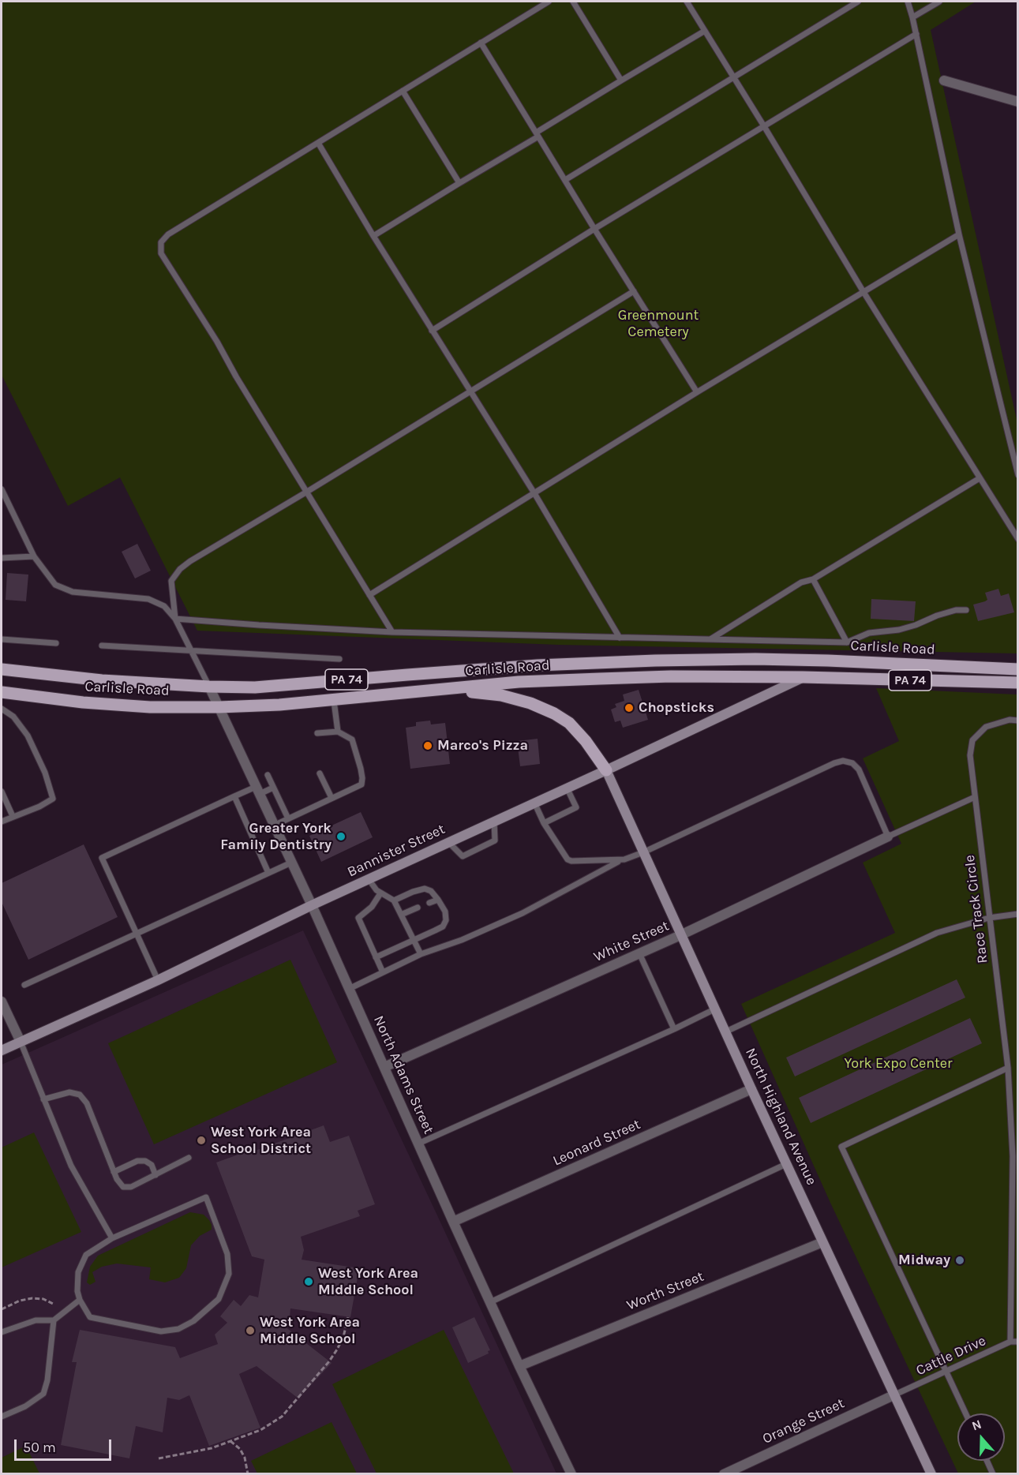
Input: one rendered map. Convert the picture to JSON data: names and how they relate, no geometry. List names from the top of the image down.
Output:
{
  "streets": {
    "main road": ["Carlisle Road", "PA 74"],
    "street": [
      "Bannister Street",
      "White Street",
      "North Adams Street",
      "North Highland Avenue",
      "Leonard Street",
      "Worth Street",
      "Orange Street"
    ],
    "lane": ["Race Track Circle", "Cattle Drive"]
  },
  "crossings": [
    ["Carlisle Road", "Bannister Street"],
    ["Carlisle Road", "North Adams Street"],
    ["Bannister Street", "North Adams Street"],
    ["Bannister Street", "North Highland Avenue"],
    ["Race Track Circle", "Cattle Drive"],
    ["White Street", "North Adams Street"],
    ["White Street", "North Highland Avenue"],
    ["North Adams Street", "Leonard Street"],
    ["North Adams Street", "Worth Street"],
    ["North Highland Avenue", "Leonard Street"],
    ["North Highland Avenue", "Worth Street"],
    ["North Highland Avenue", "Cattle Drive"],
    ["North Highland Avenue", "Orange Street"],
    ["Cattle Drive", "Orange Street"]
  ],
  "parks": ["Greenmount Cemetery", "York Expo Center"],
  "places": [
    "Chopsticks",
    "Marco's Pizza",
    "Greater York Family Dentistry",
    "West York Area School District",
    "Midway",
    "West York Area MIddle School",
    "West York Area Middle School"
  ],
  "scale_bar": "50 m",
  "north": "top"
}
